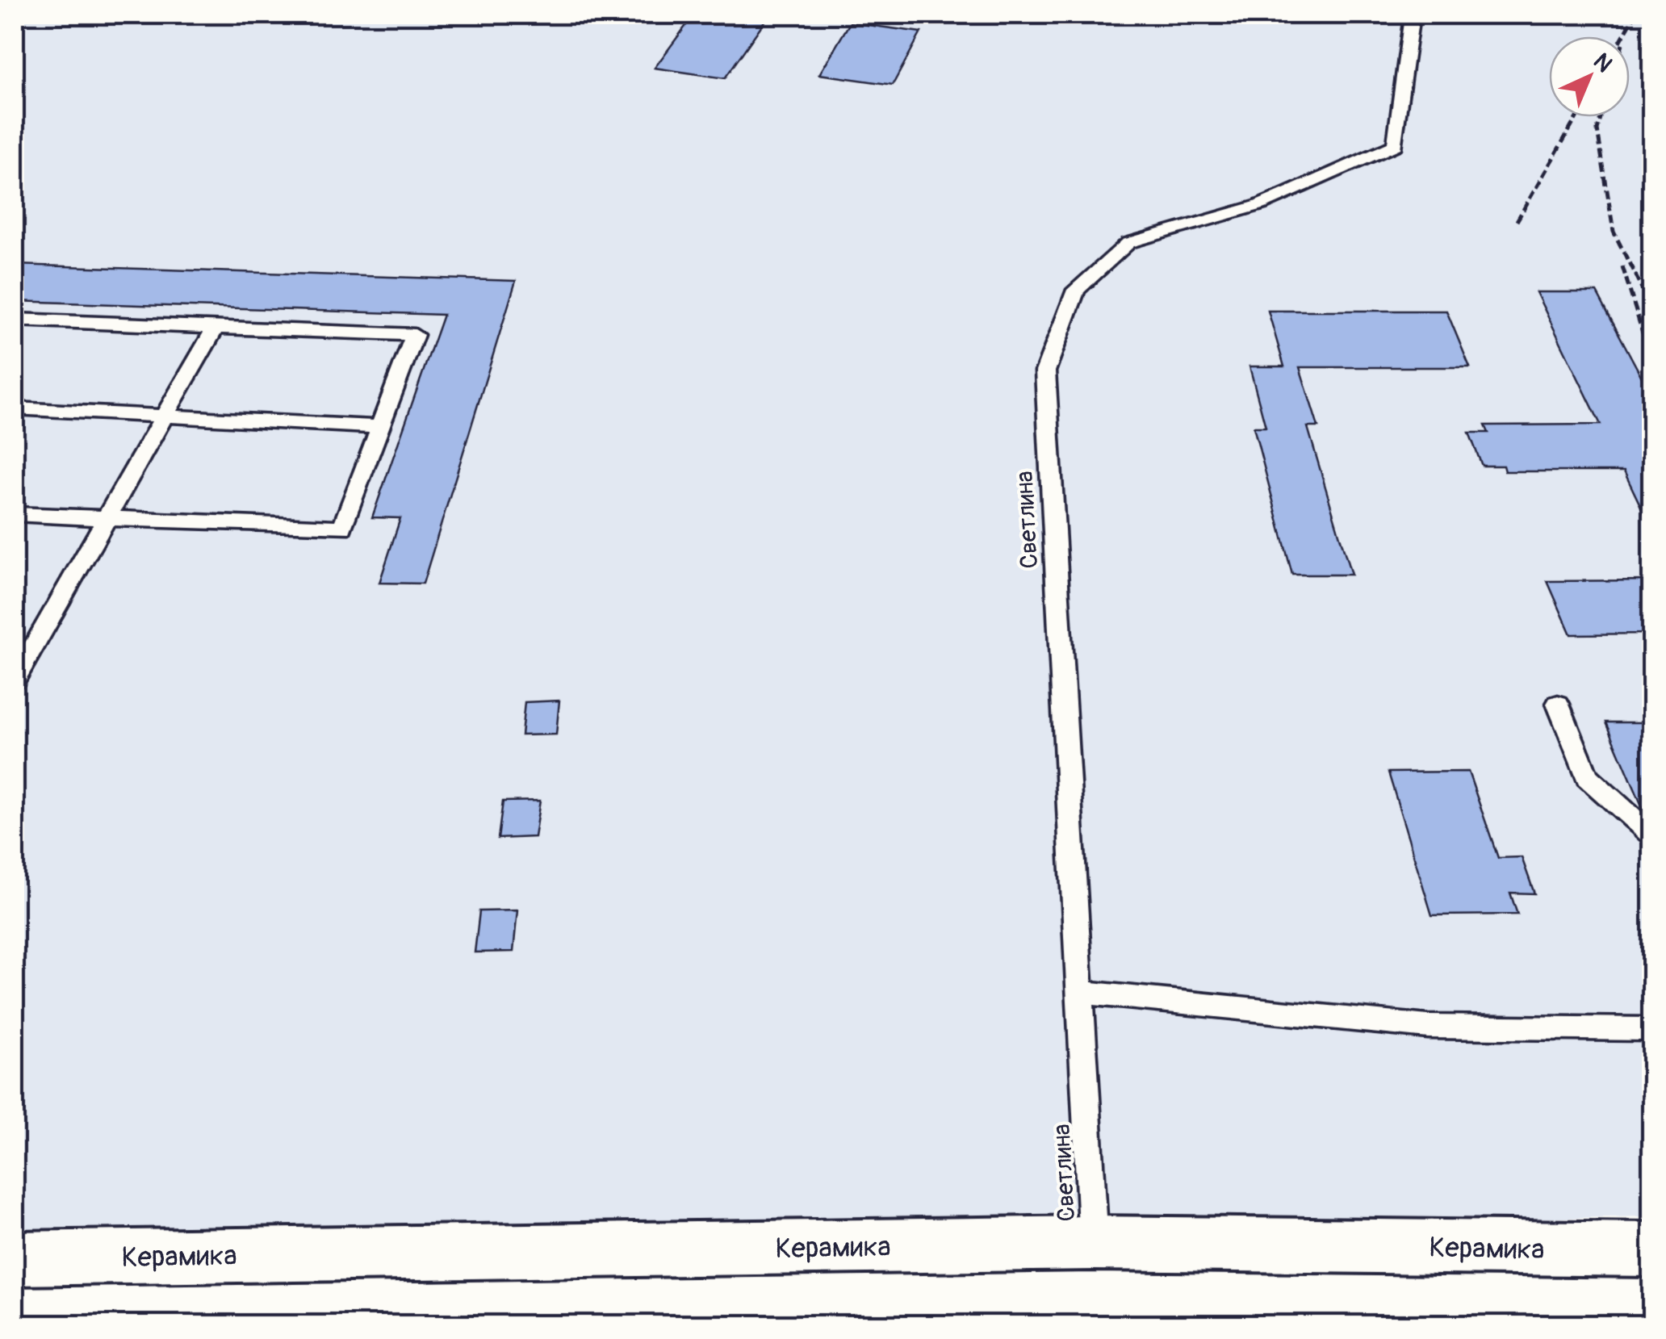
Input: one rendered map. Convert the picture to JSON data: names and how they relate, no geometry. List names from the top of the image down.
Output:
{
  "streets": {
    "street": ["Керамика"],
    "lane": ["Светлина"]
  },
  "crossings": [
    ["Светлина", "Керамика"]
  ],
  "north": "top right"
}
